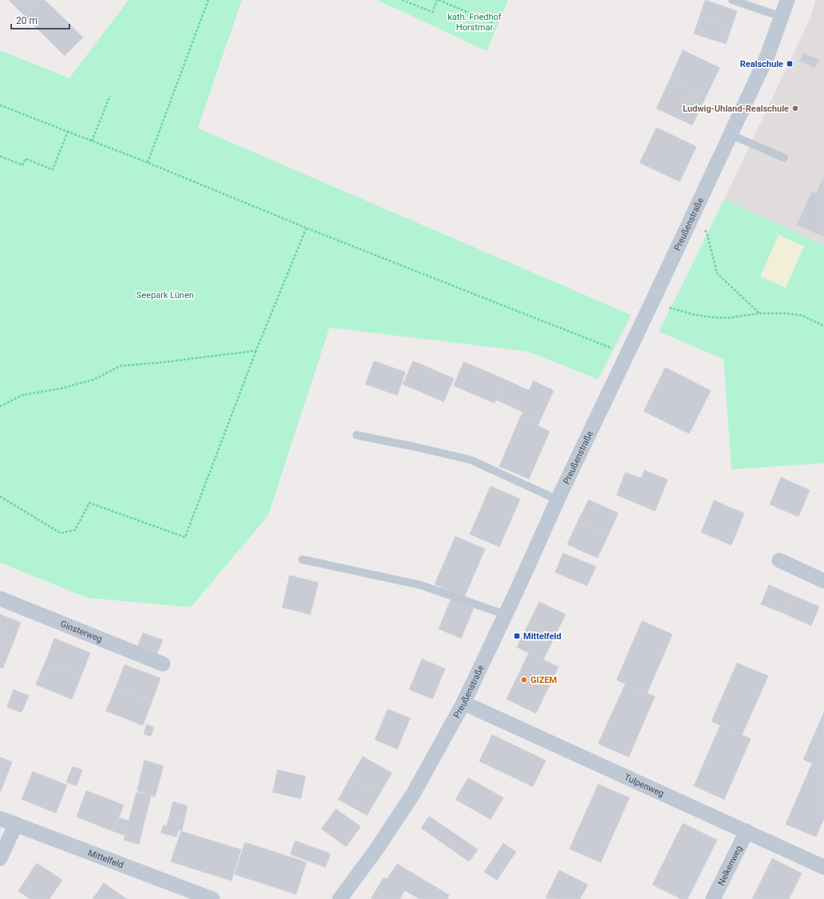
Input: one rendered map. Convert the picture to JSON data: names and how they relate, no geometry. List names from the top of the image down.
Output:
{
  "streets": {
    "street": [
      "Preußenstraße",
      "Ginsterweg",
      "Tulpenweg",
      "Mittelfeld",
      "Nelkenweg"
    ]
  },
  "crossings": [
    ["Preußenstraße", "Tulpenweg"],
    ["Tulpenweg", "Nelkenweg"]
  ],
  "parks": ["kath. Friedhof Horstmar", "Seepark Lünen"],
  "places": {
    "transit": ["Realschule", "Mittelfeld"],
    "other": ["Ludwig-Uhland-Realschule", "GIZEM"]
  },
  "scale_bar": "20 m"
}
